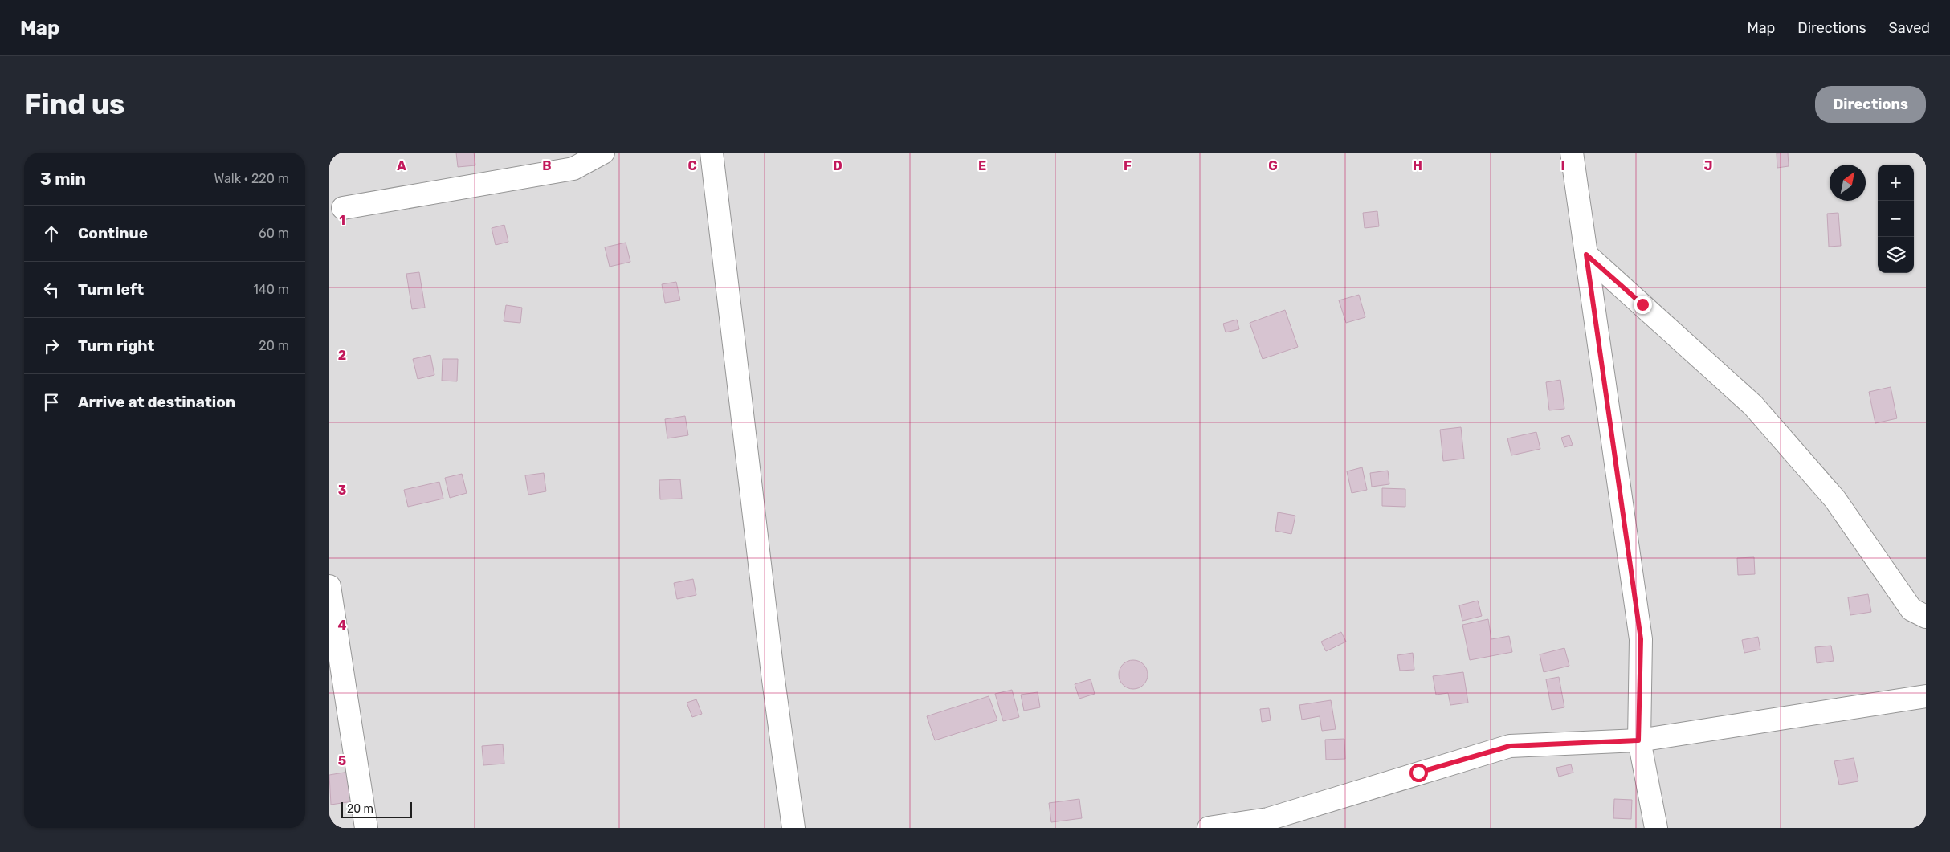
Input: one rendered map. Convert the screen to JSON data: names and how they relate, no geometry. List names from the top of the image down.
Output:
{
  "scale_bar": "20 m",
  "north": "top right",
  "page": {
    "header": "Map",
    "nav": ["Map", "Directions", "Saved"],
    "buttons": "Directions",
    "title": "Find us",
    "heading": ["3 min", "Walk · 220 m"],
    "map_buttons": ["+", "−"],
    "list": [
      ["Continue", "60 m"],
      ["Turn left", "140 m"],
      ["Turn right", "20 m"],
      "Arrive at destination"
    ],
    "scale": "20 m"
  },
  "grid": {
    "columns": [
      "A",
      "B",
      "C",
      "D",
      "E",
      "F",
      "G",
      "H",
      "I",
      "J"
    ],
    "rows": [
      "1",
      "2",
      "3",
      "4",
      "5"
    ]
  }
}
